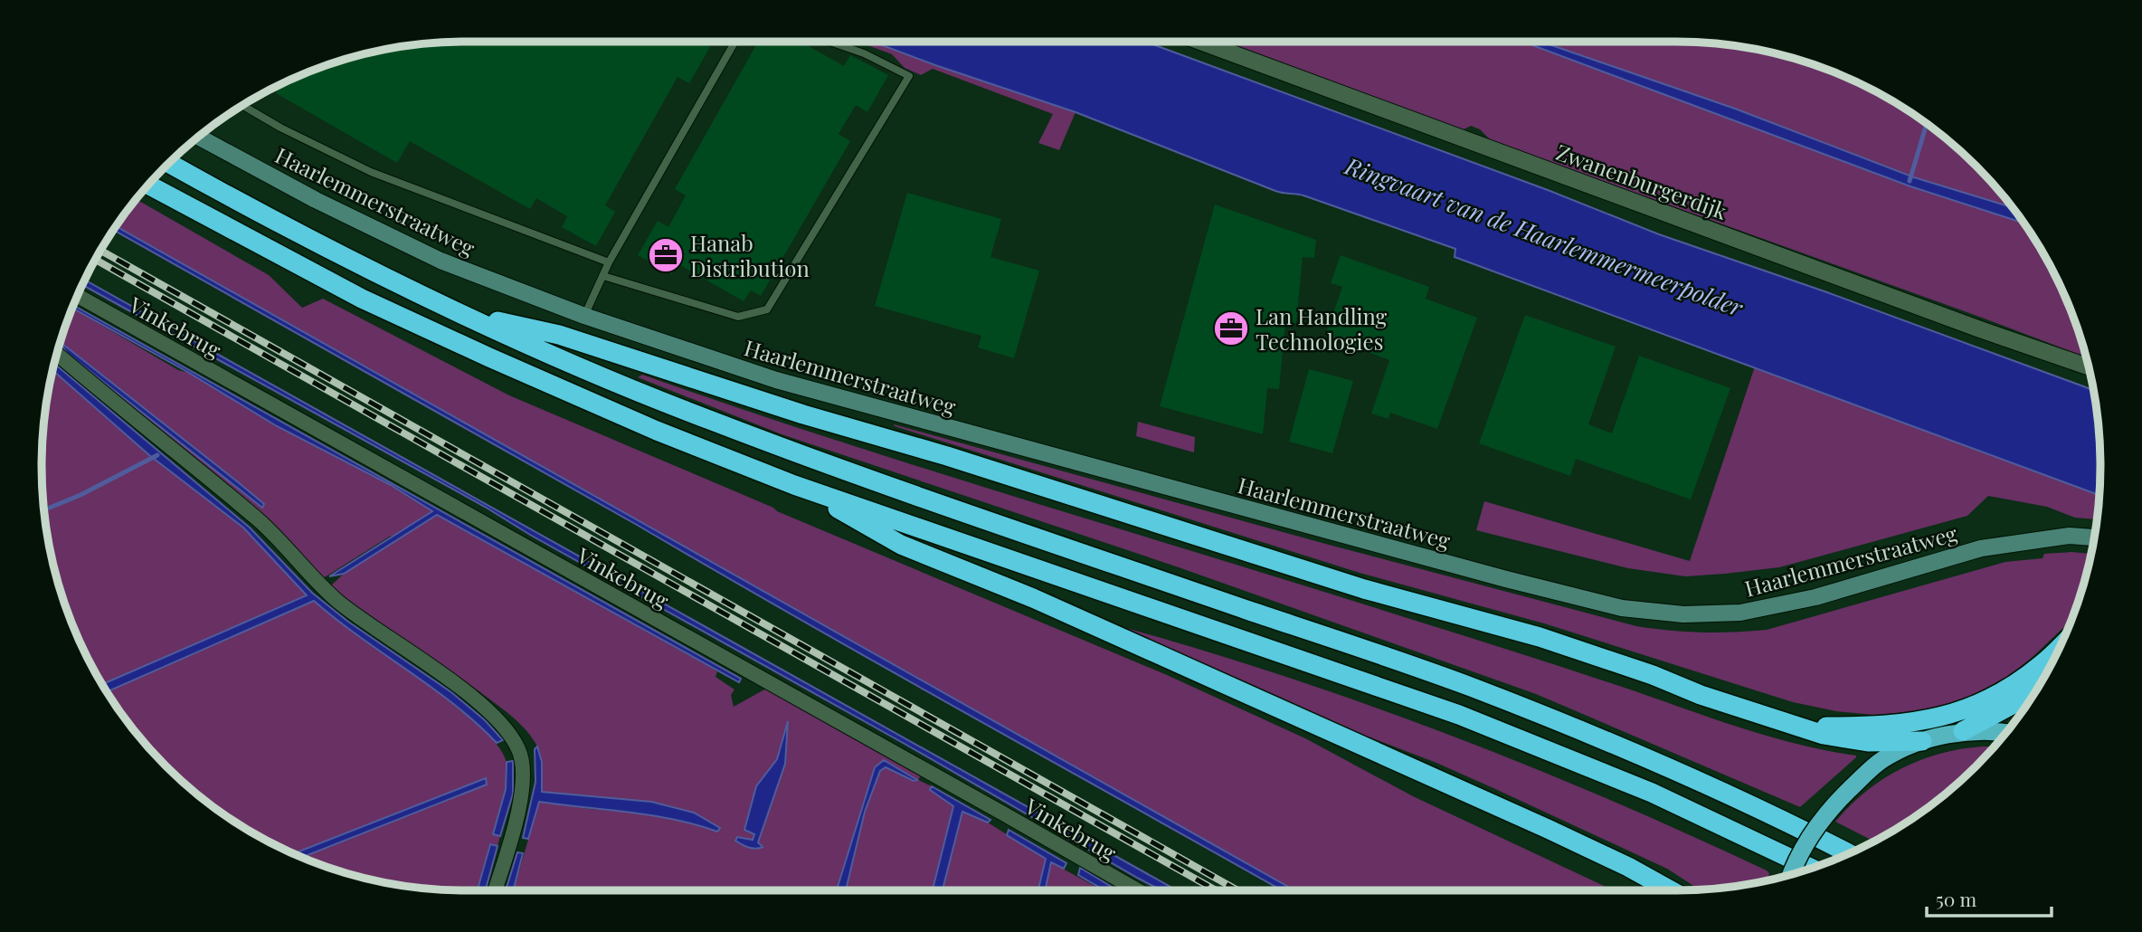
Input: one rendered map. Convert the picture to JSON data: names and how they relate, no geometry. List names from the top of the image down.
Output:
{
  "streets": {
    "main road": ["Haarlemmerstraatweg"],
    "street": ["Zwanenburgerdijk", "Vinkebrug"]
  },
  "water": ["Ringvaart van de Haarlemmermeerpolder"],
  "places": {
    "office": ["Hanab Distribution", "Lan Handling Technologies"]
  },
  "scale_bar": "50 m"
}
